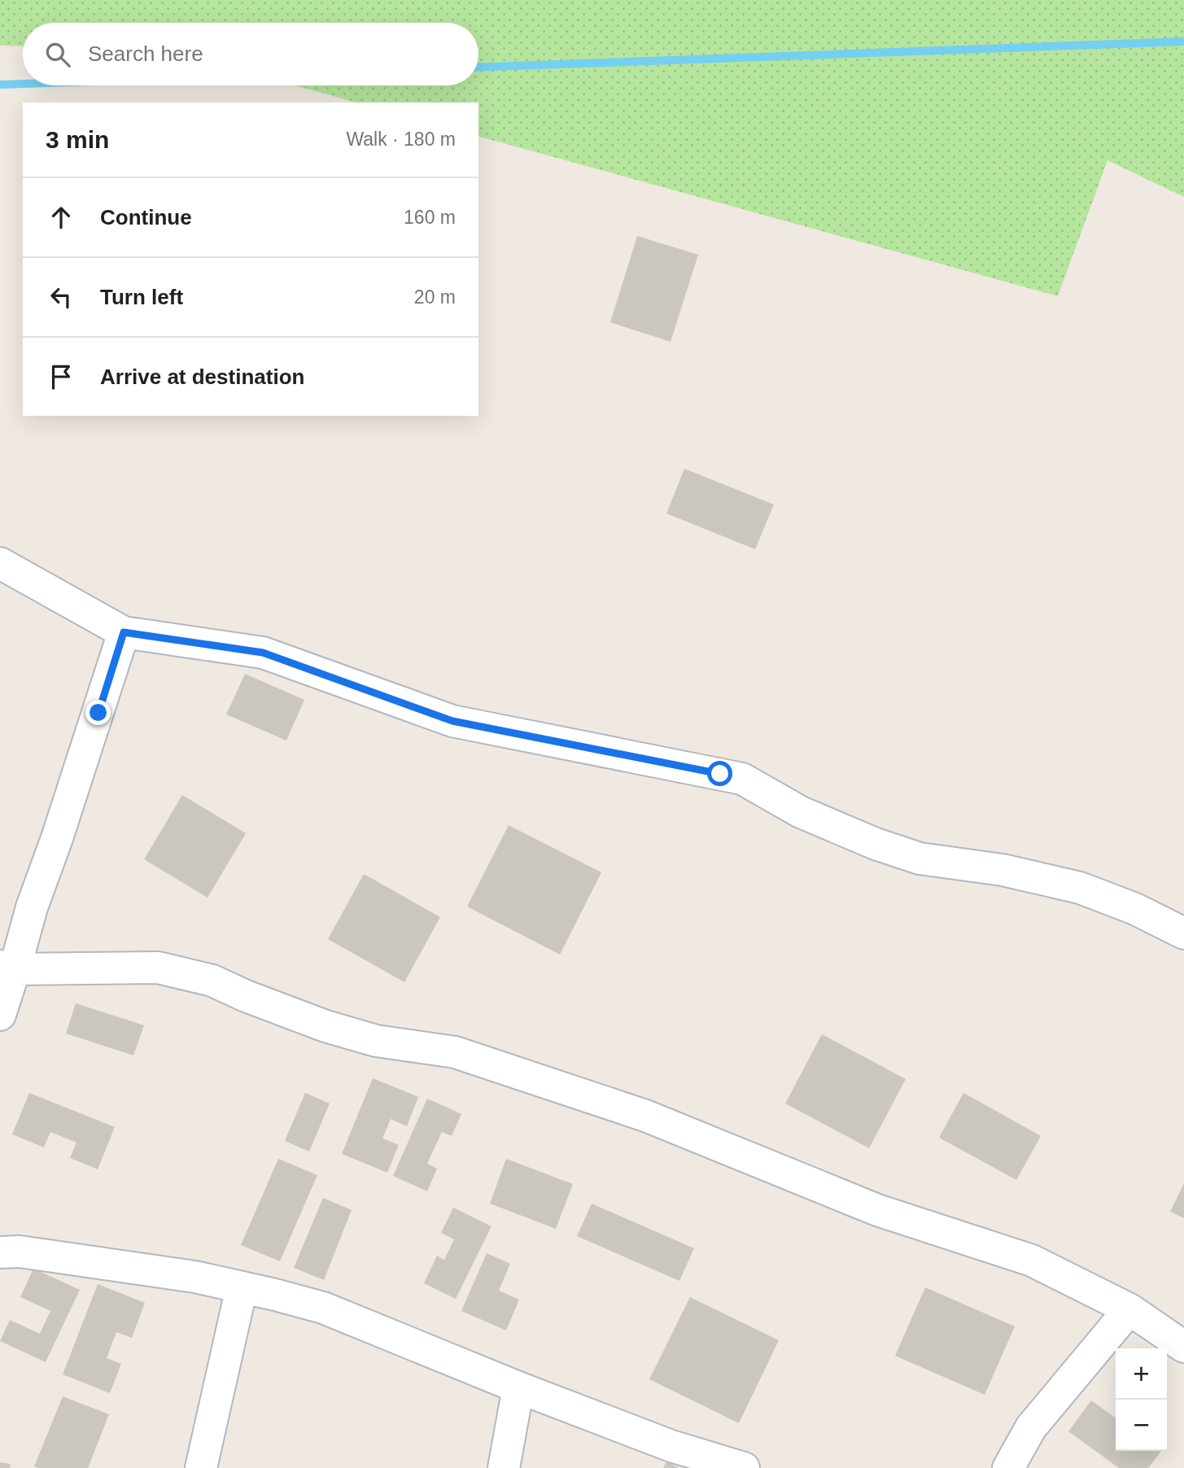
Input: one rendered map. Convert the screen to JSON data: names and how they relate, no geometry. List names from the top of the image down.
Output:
{
  "page": {
    "search": "Search here",
    "heading": ["3 min", "Walk · 180 m"],
    "list": [
      ["Continue", "160 m"],
      ["Turn left", "20 m"],
      "Arrive at destination"
    ],
    "map_buttons": ["+", "−"]
  }
}
